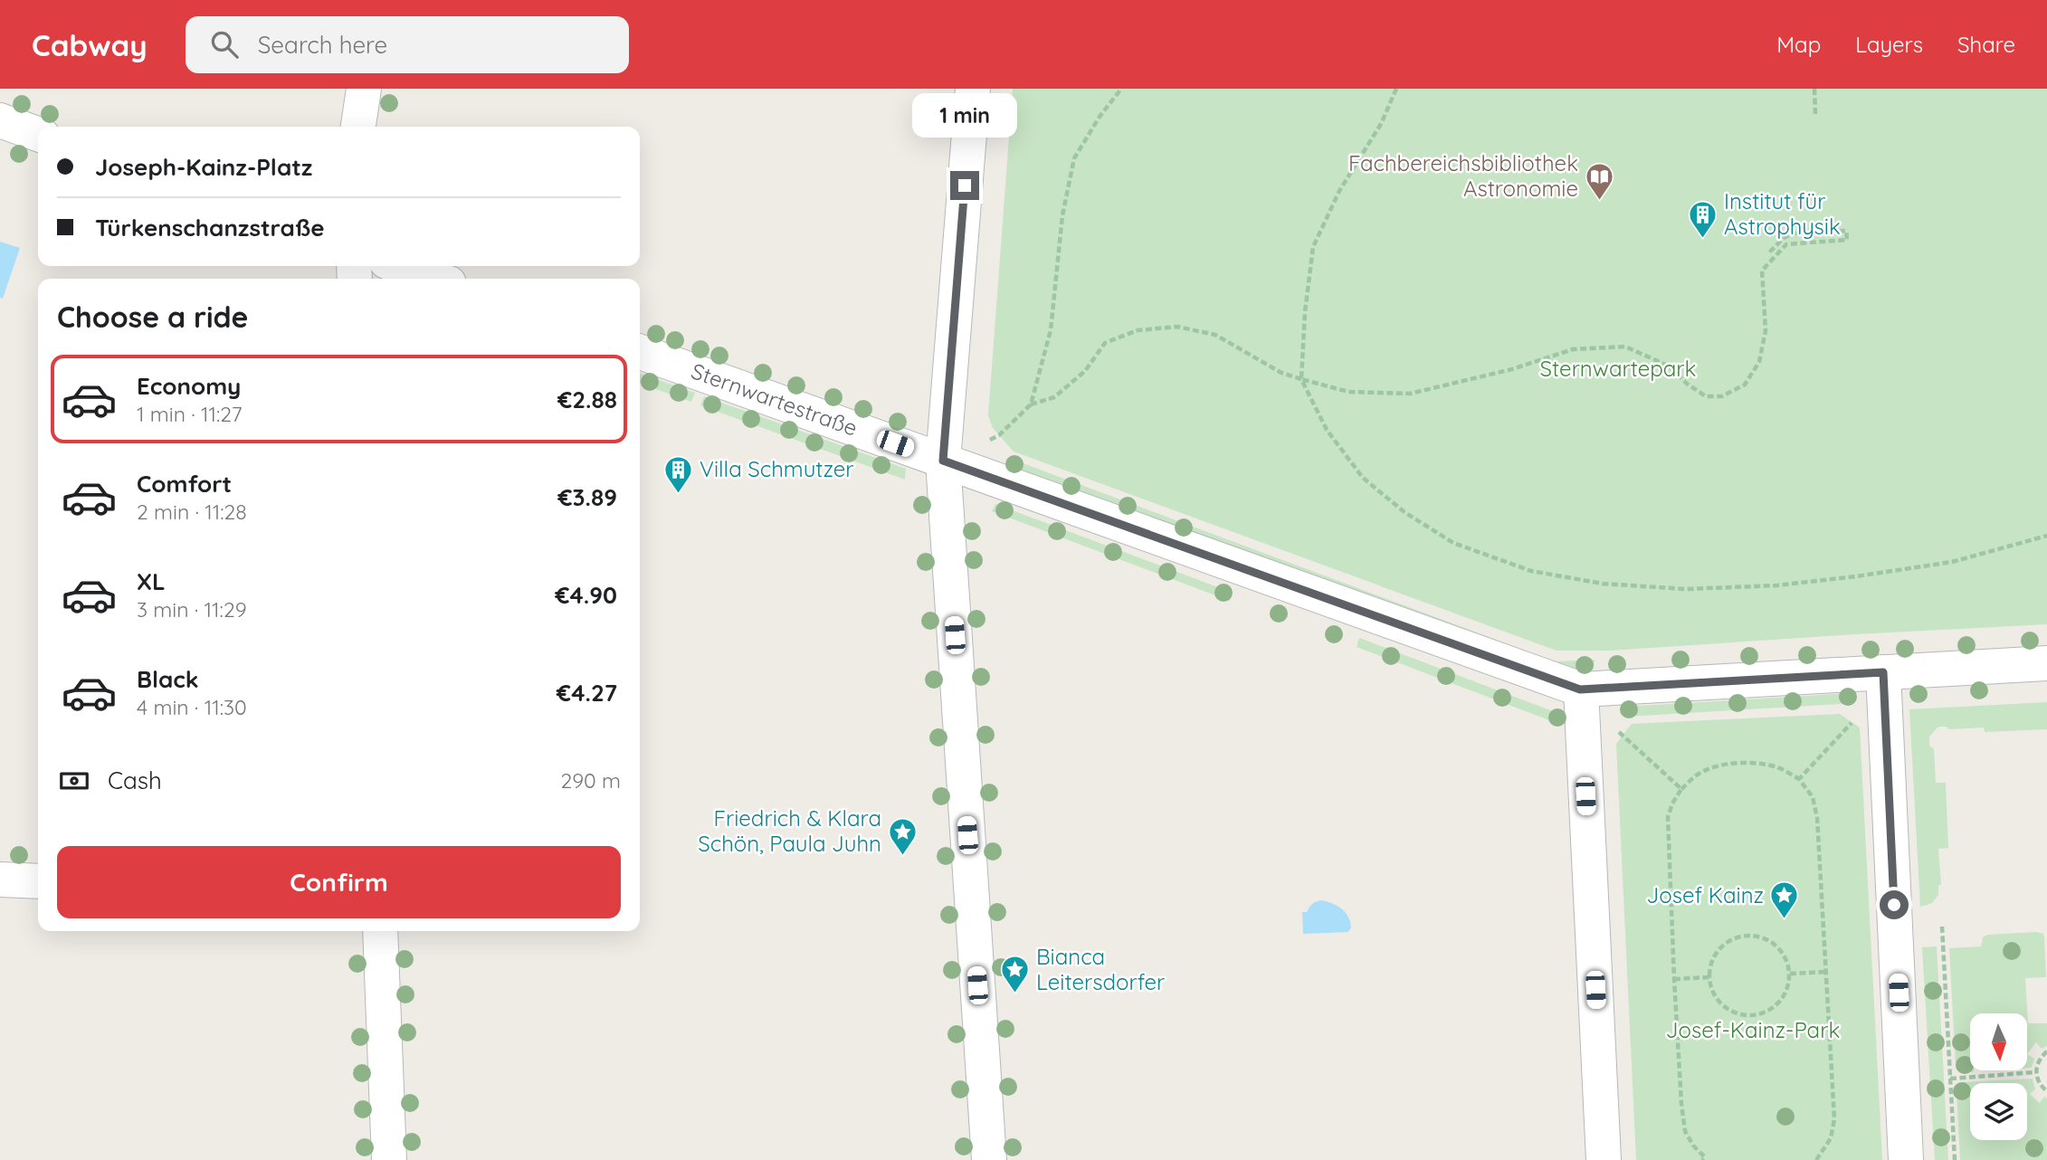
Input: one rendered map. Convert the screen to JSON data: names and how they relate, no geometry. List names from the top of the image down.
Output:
{
  "streets": {
    "street": ["Sternwartestraße"]
  },
  "parks": ["Sternwartepark", "Josef-Kainz-Park"],
  "places": {
    "library": ["Fachbereichsbibliothek Astronomie"],
    "building": ["Institut für Astrophysik", "Villa Schmutzer"],
    "place": ["Friedrich & Klara Schön, Paula Juhn", "Josef Kainz", "Bianca Leitersdorfer"]
  },
  "north": "bottom",
  "page": {
    "header": "Cabway",
    "search": "Search here",
    "nav": ["Map", "Layers", "Share"],
    "bubble": "1 min",
    "banner": ["Joseph-Kainz-Platz", "Türkenschanzstraße"],
    "heading": "Choose a ride",
    "list": [
      {
        "name": "Economy",
        "note": "1 min · 11:27",
        "value": "€2.88"
      },
      {
        "name": "Comfort",
        "note": "2 min · 11:28",
        "value": "€3.89"
      },
      {
        "name": "XL",
        "note": "3 min · 11:29",
        "value": "€4.90"
      },
      {
        "name": "Black",
        "note": "4 min · 11:30",
        "value": "€4.27"
      }
    ],
    "pay": ["Cash", "290 m"],
    "buttons": "Confirm"
  }
}
